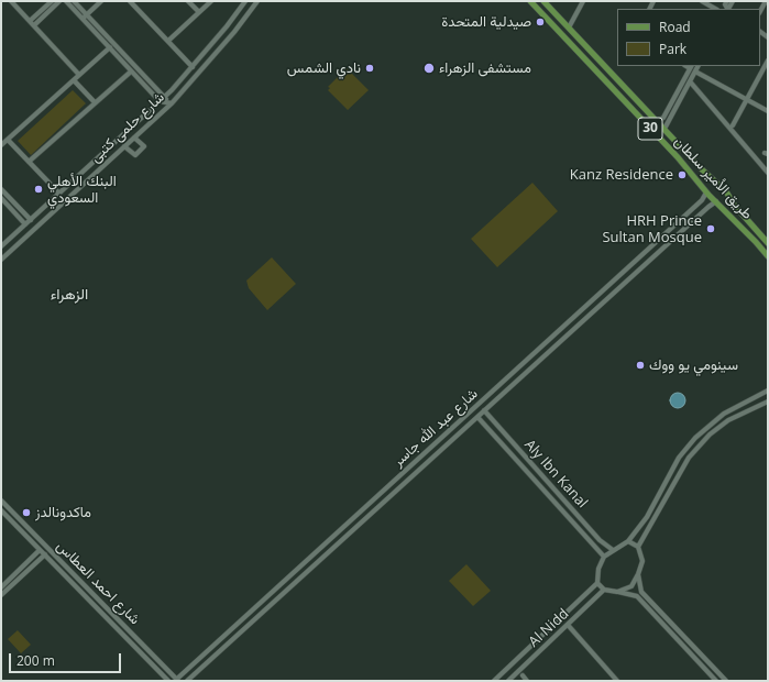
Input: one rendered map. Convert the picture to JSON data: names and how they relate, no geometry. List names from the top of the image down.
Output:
{
  "streets": {
    "main road": ["30", "طريق الأمير سلطان"],
    "street": [
      "شارع حلمى كتبى",
      "شارع عبد الله جاسر",
      "Aly Ibn Kanal",
      "شارع احمد العطاس",
      "Al Nidd"
    ]
  },
  "crossings": [
    ["طريق الأمير سلطان", "شارع عبد الله جاسر"],
    ["شارع عبد الله جاسر", "Aly Ibn Kanal"],
    ["شارع عبد الله جاسر", "شارع احمد العطاس"],
    ["Aly Ibn Kanal", "Al Nidd"]
  ],
  "districts": ["الزهراء"],
  "places": [
    "صيدلية المتحدة",
    "نادي الشمس",
    "مستشفى الزهراء",
    "Kanz Residence",
    "البنك الأهلي السعودي",
    "HRH Prince Sultan Mosque",
    "سينومي يو ووك",
    "ماكدونالدز"
  ],
  "legend": ["Road", "Park"],
  "scale_bar": "200 m"
}
